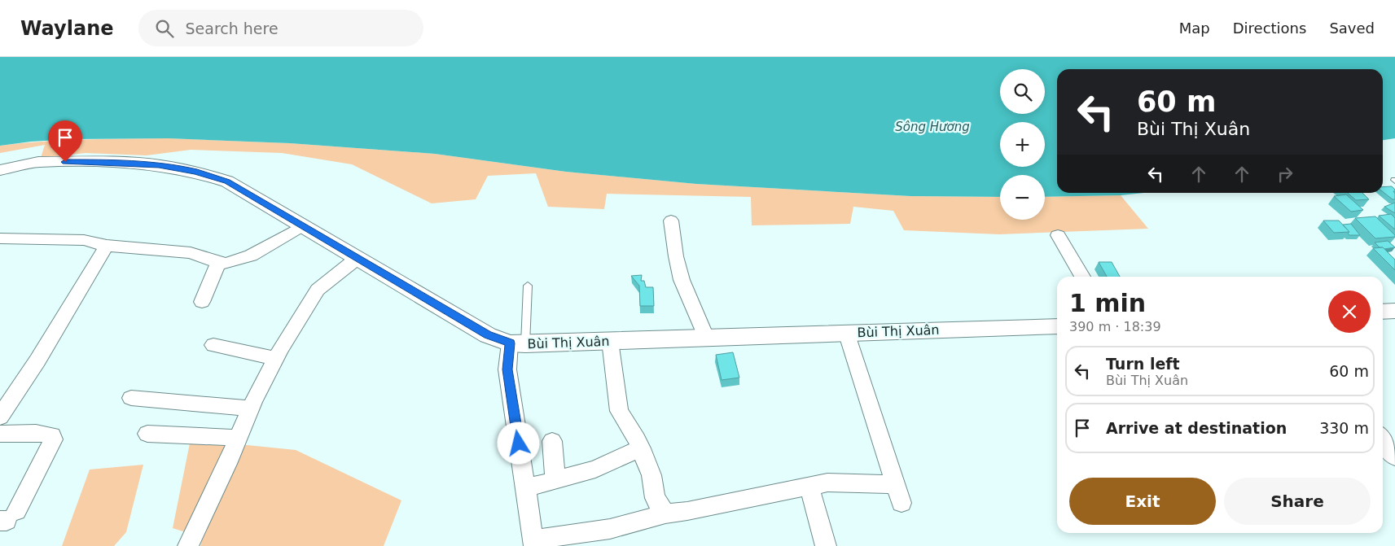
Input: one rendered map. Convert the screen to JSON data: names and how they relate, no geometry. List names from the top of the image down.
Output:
{
  "streets": {
    "street": ["Bùi Thị Xuân"]
  },
  "water": ["Sông Hương"],
  "page": {
    "header": "Waylane",
    "search": "Search here",
    "nav": ["Map", "Directions", "Saved"],
    "map_buttons": ["+", "−"],
    "turn": ["60 m", "Bùi Thị Xuân"],
    "heading": ["1 min", "390 m · 18:39"],
    "list": [
      {
        "name": "Turn left",
        "note": "Bùi Thị Xuân",
        "value": "60 m"
      },
      {
        "name": "Arrive at destination",
        "value": "330 m"
      }
    ],
    "buttons": ["Exit", "Share"]
  }
}
